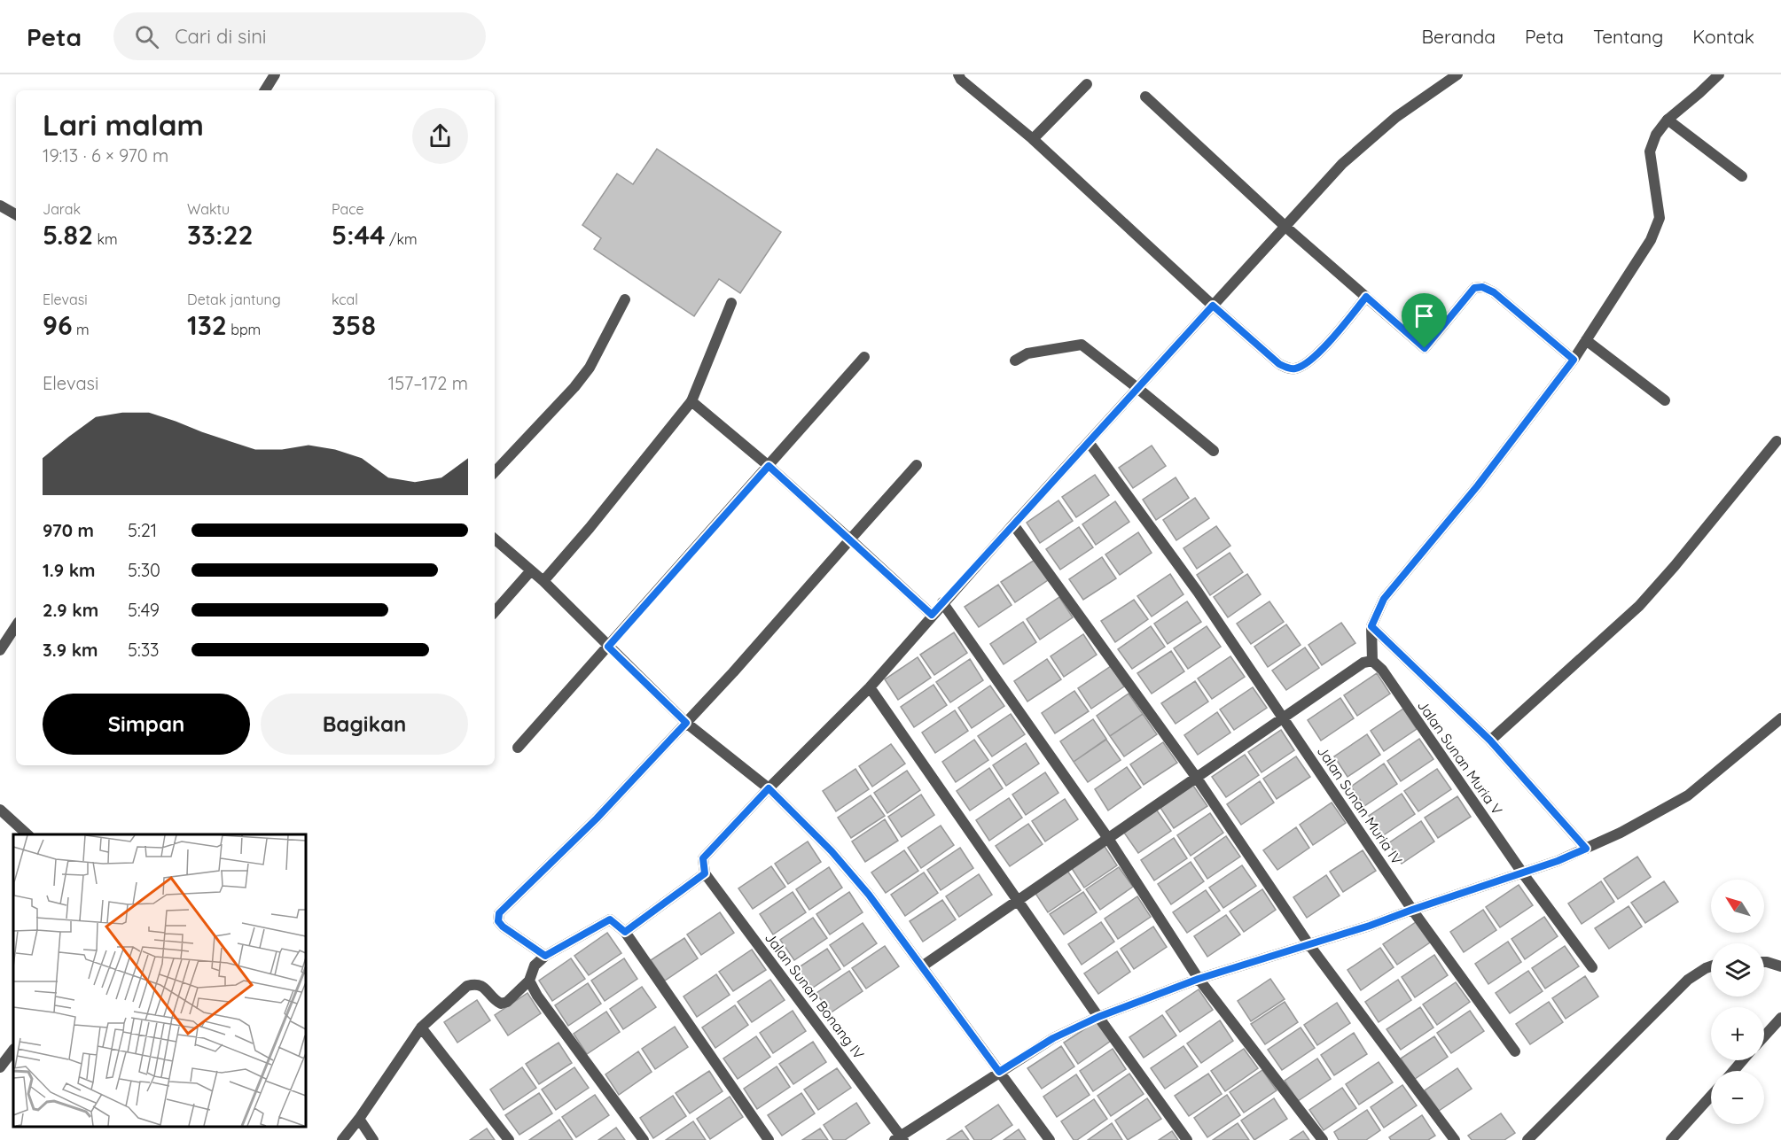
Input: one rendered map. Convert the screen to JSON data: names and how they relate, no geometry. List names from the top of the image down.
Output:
{
  "streets": {
    "street": ["Jalan Sunan Muria V", "Jalan Sunan Muria IV", "Jalan Sunan Bonang IV"]
  },
  "north": "top left",
  "page": {
    "header": "Peta",
    "search": "Cari di sini",
    "nav": [
      "Beranda",
      "Peta",
      "Tentang",
      "Kontak"
    ],
    "heading": ["Lari malam", "19:13 · 6 × 970 m"],
    "stats": [
      ["Jarak", "5.82 km"],
      ["Waktu", "33:22"],
      ["Pace", "5:44 /km"],
      ["Elevasi", "96 m"],
      ["Detak jantung", "132 bpm"],
      ["kcal", "358"]
    ],
    "chart": ["Elevasi", "157–172 m"],
    "list": [
      {
        "name": "970 m",
        "note": "5:21"
      },
      {
        "name": "1.9 km",
        "note": "5:30"
      },
      {
        "name": "2.9 km",
        "note": "5:49"
      },
      {
        "name": "3.9 km",
        "note": "5:33"
      }
    ],
    "buttons": ["Simpan", "Bagikan"],
    "map_buttons": ["+", "−"]
  }
}
